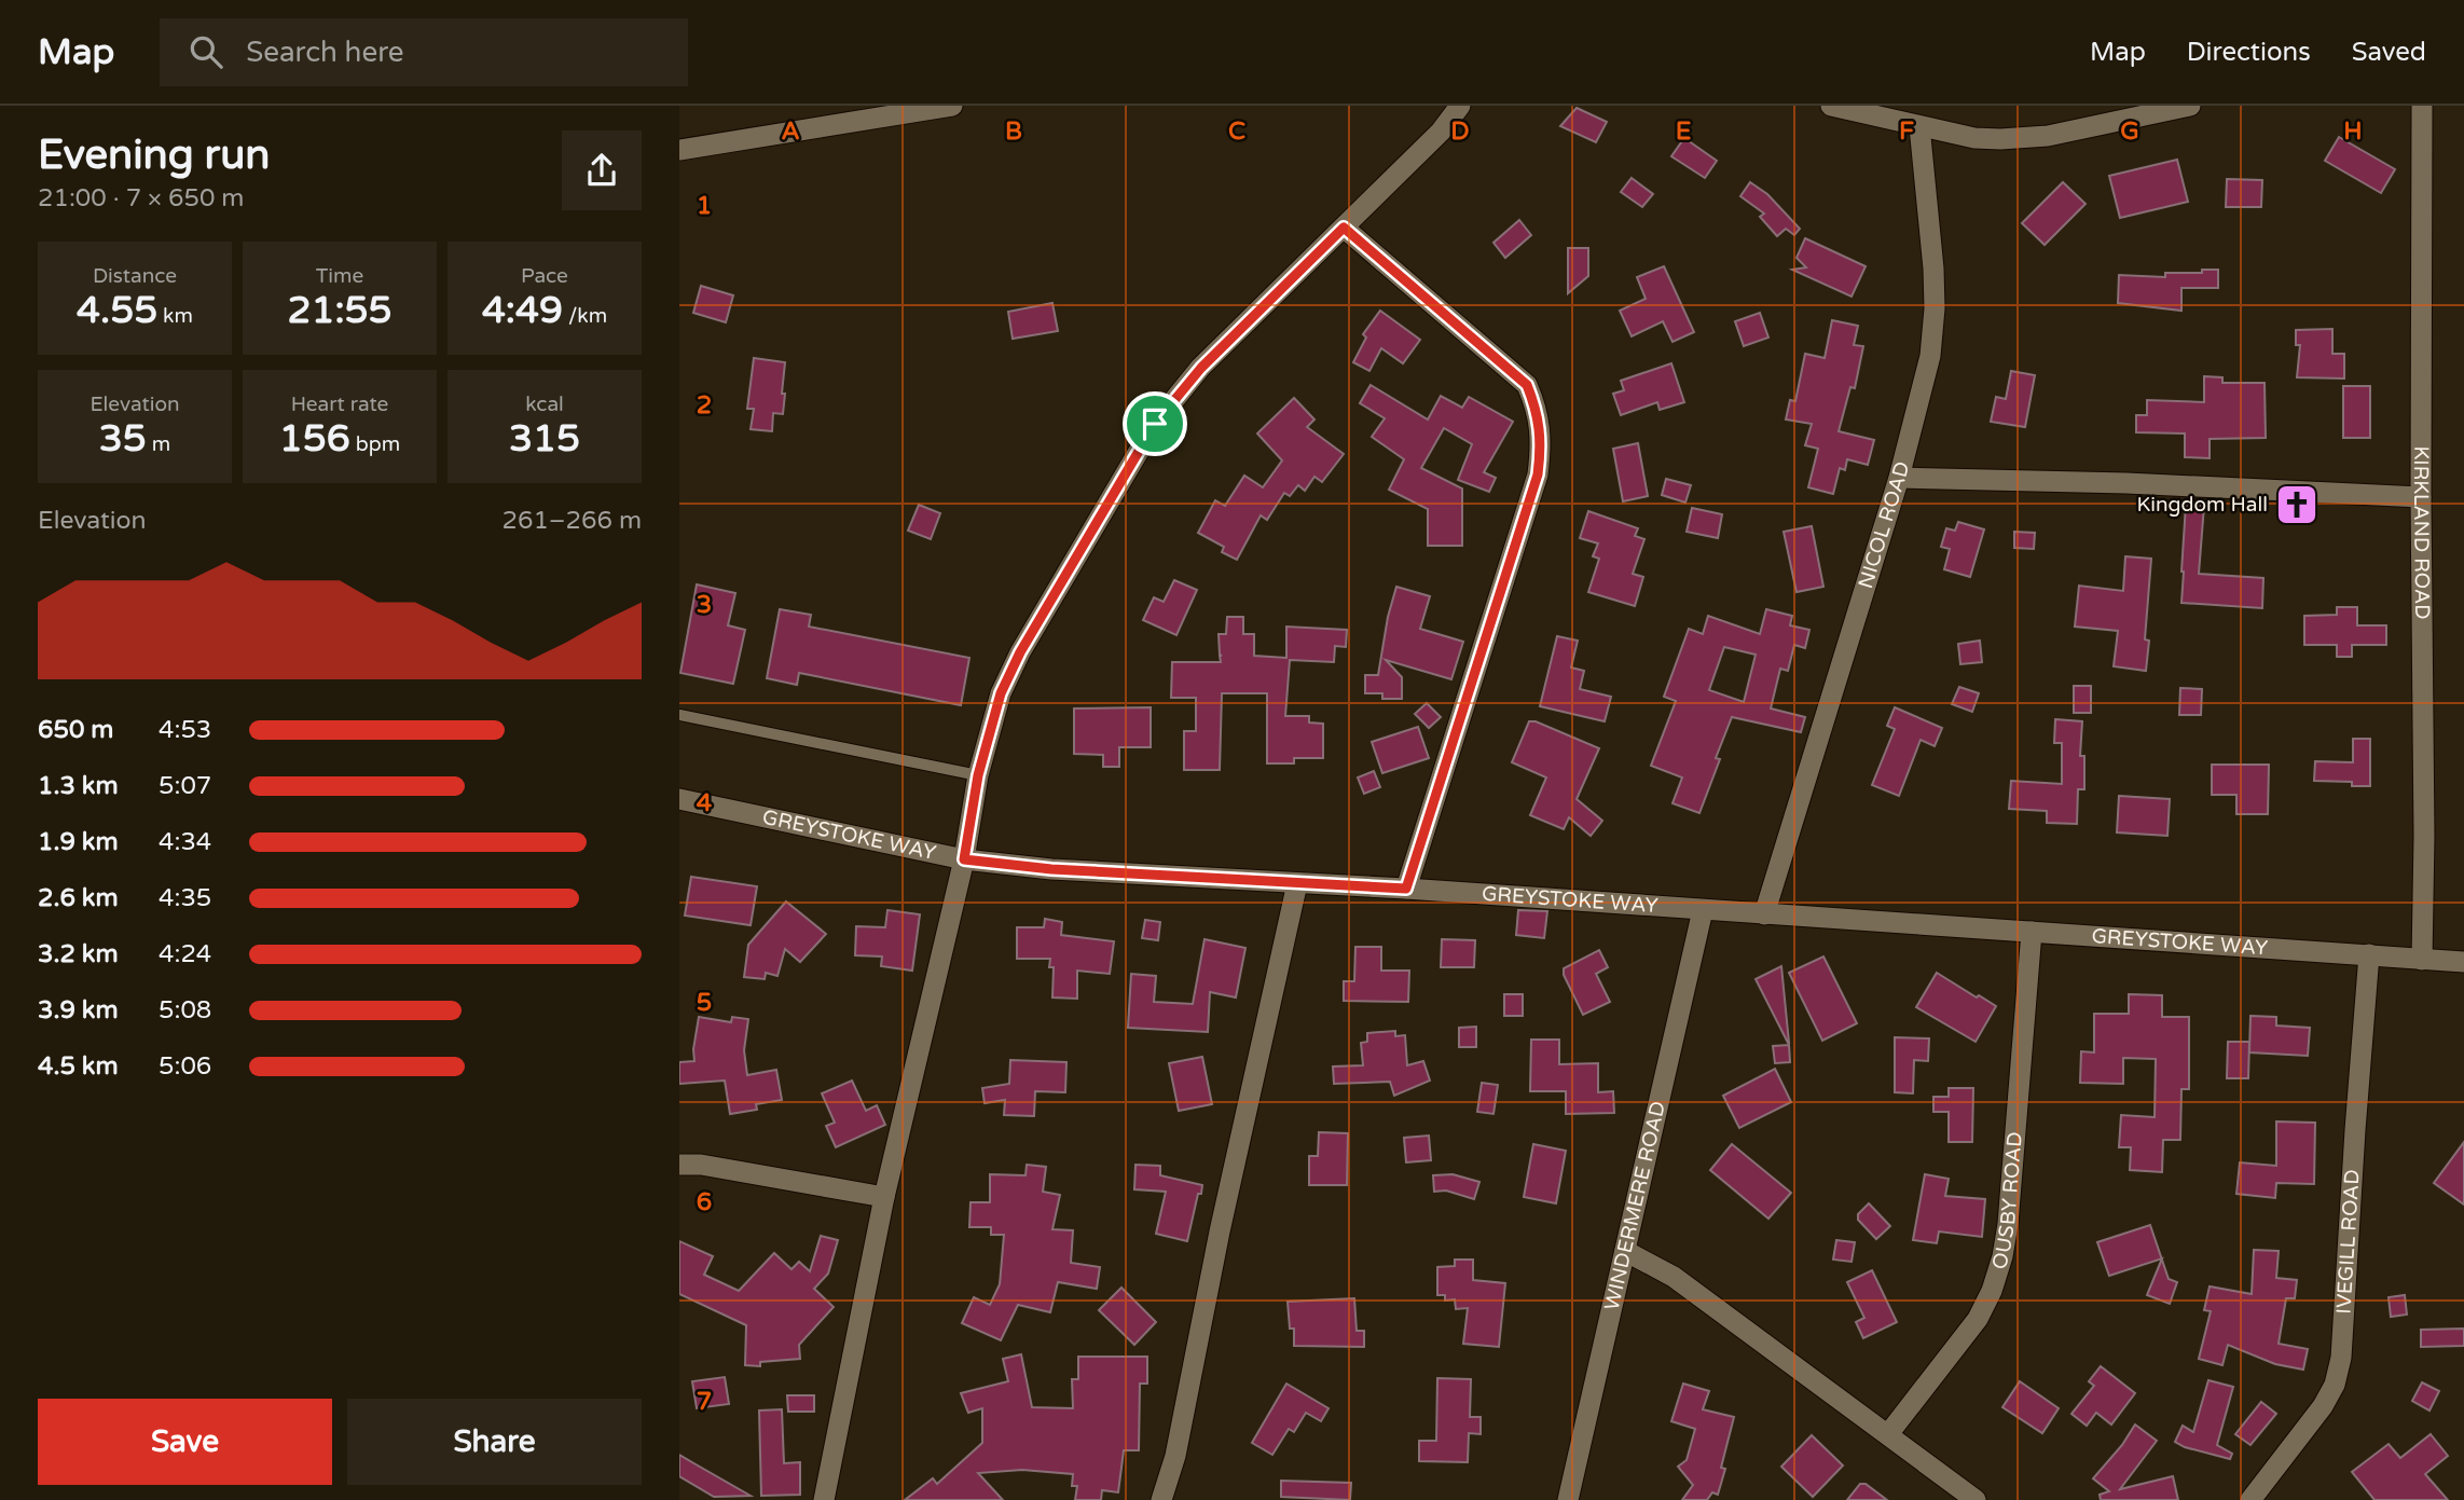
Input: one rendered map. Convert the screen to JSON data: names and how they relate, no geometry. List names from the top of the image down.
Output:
{
  "streets": {
    "street": [
      "NICOL ROAD",
      "KIRKLAND ROAD",
      "GREYSTOKE WAY",
      "OUSBY ROAD",
      "WINDERMERE ROAD",
      "IVEGILL ROAD"
    ]
  },
  "crossings": [
    ["NICOL ROAD", "GREYSTOKE WAY"],
    ["KIRKLAND ROAD", "GREYSTOKE WAY"],
    ["GREYSTOKE WAY", "OUSBY ROAD"],
    ["GREYSTOKE WAY", "WINDERMERE ROAD"],
    ["GREYSTOKE WAY", "IVEGILL ROAD"]
  ],
  "places": {
    "church": ["Kingdom Hall"]
  },
  "page": {
    "header": "Map",
    "search": "Search here",
    "nav": ["Map", "Directions", "Saved"],
    "heading": ["Evening run", "21:00 · 7 × 650 m"],
    "stats": [
      ["Distance", "4.55 km"],
      ["Time", "21:55"],
      ["Pace", "4:49 /km"],
      ["Elevation", "35 m"],
      ["Heart rate", "156 bpm"],
      ["kcal", "315"]
    ],
    "chart": ["Elevation", "261–266 m"],
    "list": [
      {
        "name": "650 m",
        "note": "4:53"
      },
      {
        "name": "1.3 km",
        "note": "5:07"
      },
      {
        "name": "1.9 km",
        "note": "4:34"
      },
      {
        "name": "2.6 km",
        "note": "4:35"
      },
      {
        "name": "3.2 km",
        "note": "4:24"
      },
      {
        "name": "3.9 km",
        "note": "5:08"
      },
      {
        "name": "4.5 km",
        "note": "5:06"
      }
    ],
    "buttons": ["Save", "Share"]
  },
  "grid": {
    "columns": [
      "A",
      "B",
      "C",
      "D",
      "E",
      "F",
      "G",
      "H"
    ],
    "rows": [
      "1",
      "2",
      "3",
      "4",
      "5",
      "6",
      "7"
    ]
  }
}
